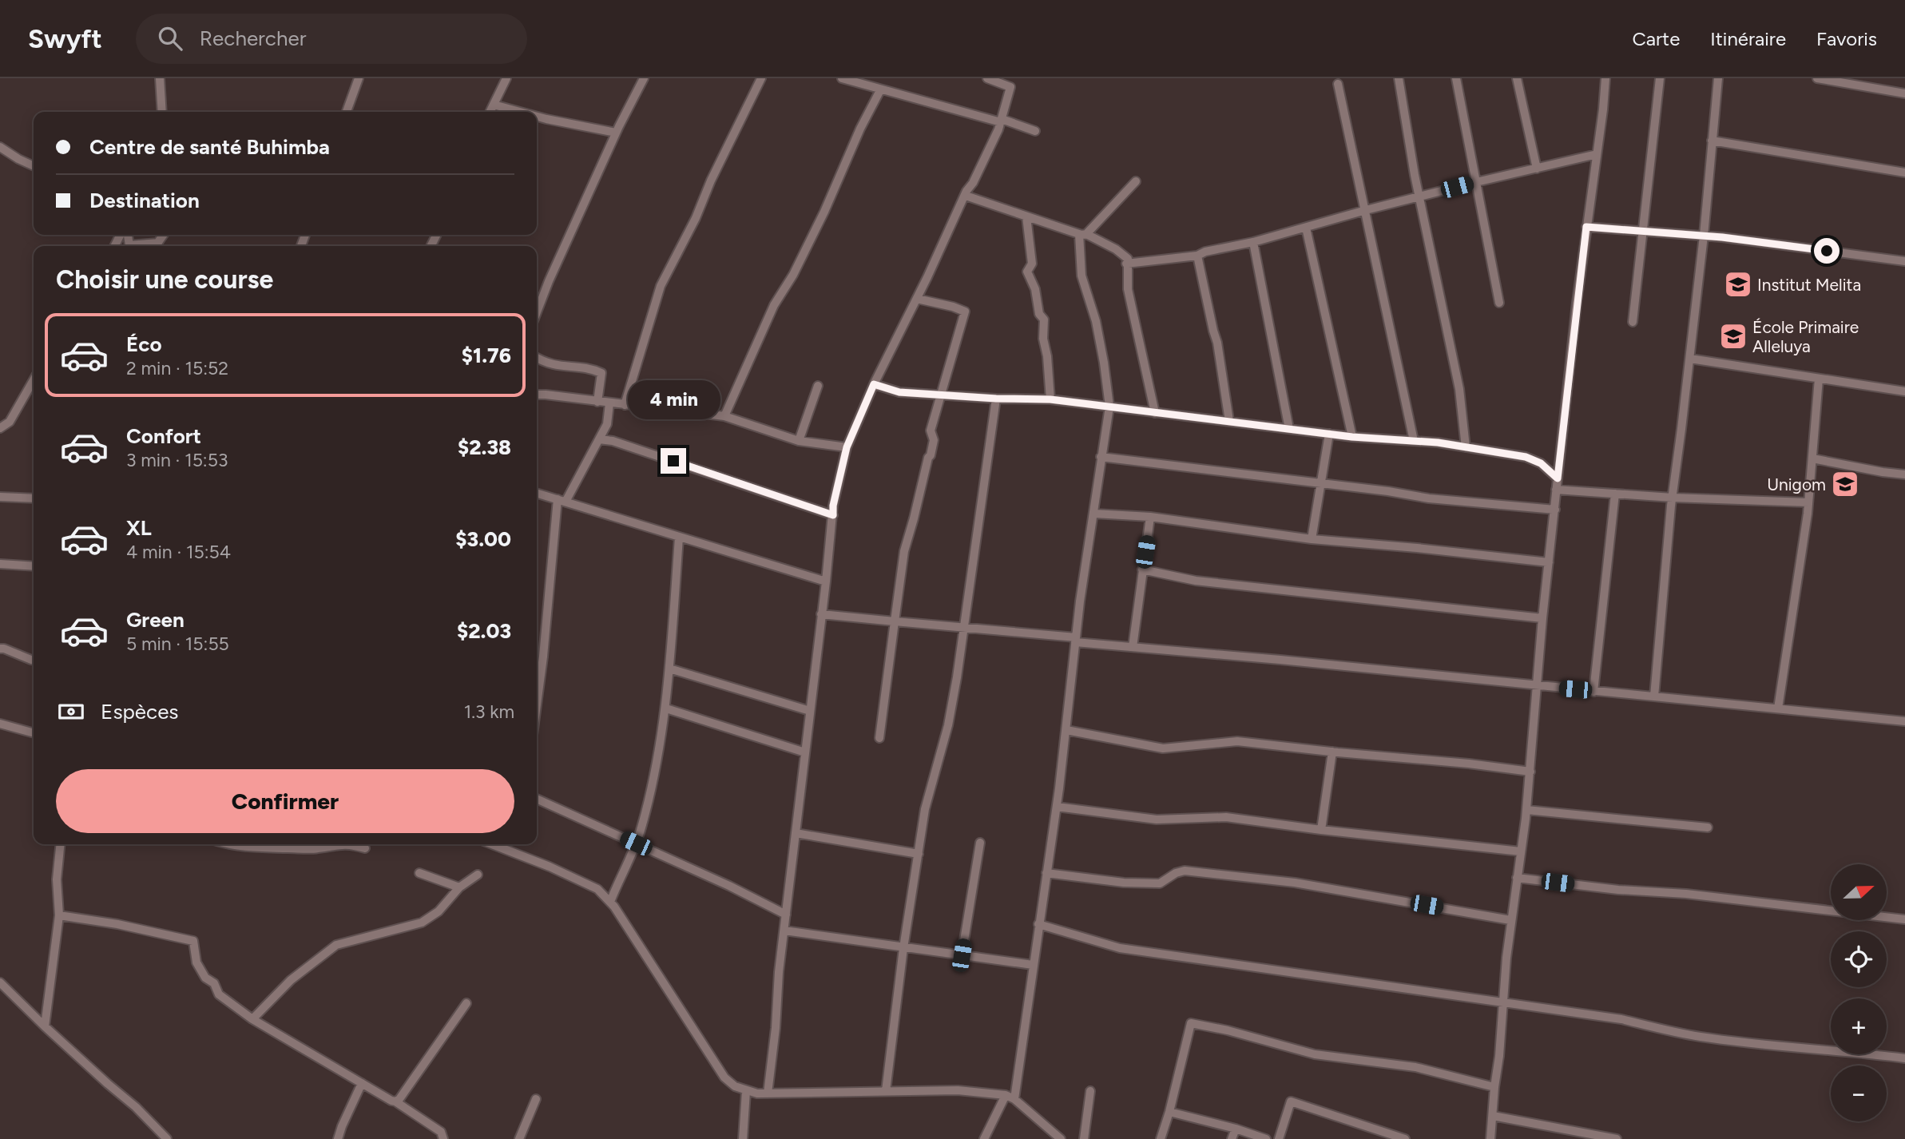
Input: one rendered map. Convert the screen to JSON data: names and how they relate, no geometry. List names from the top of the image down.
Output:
{
  "places": {
    "school or university": ["Institut Melita", "École Primaire Alleluya", "Unigom"]
  },
  "north": "right",
  "page": {
    "header": "Swyft",
    "search": "Rechercher",
    "nav": ["Carte", "Itinéraire", "Favoris"],
    "banner": ["Centre de santé Buhimba", "Destination"],
    "heading": "Choisir une course",
    "list": [
      {
        "name": "Éco",
        "note": "2 min · 15:52",
        "value": "$1.76"
      },
      {
        "name": "Confort",
        "note": "3 min · 15:53",
        "value": "$2.38"
      },
      {
        "name": "XL",
        "note": "4 min · 15:54",
        "value": "$3.00"
      },
      {
        "name": "Green",
        "note": "5 min · 15:55",
        "value": "$2.03"
      }
    ],
    "bubble": "4 min",
    "pay": ["Espèces", "1.3 km"],
    "buttons": "Confirmer",
    "map_buttons": ["+", "−"]
  }
}
